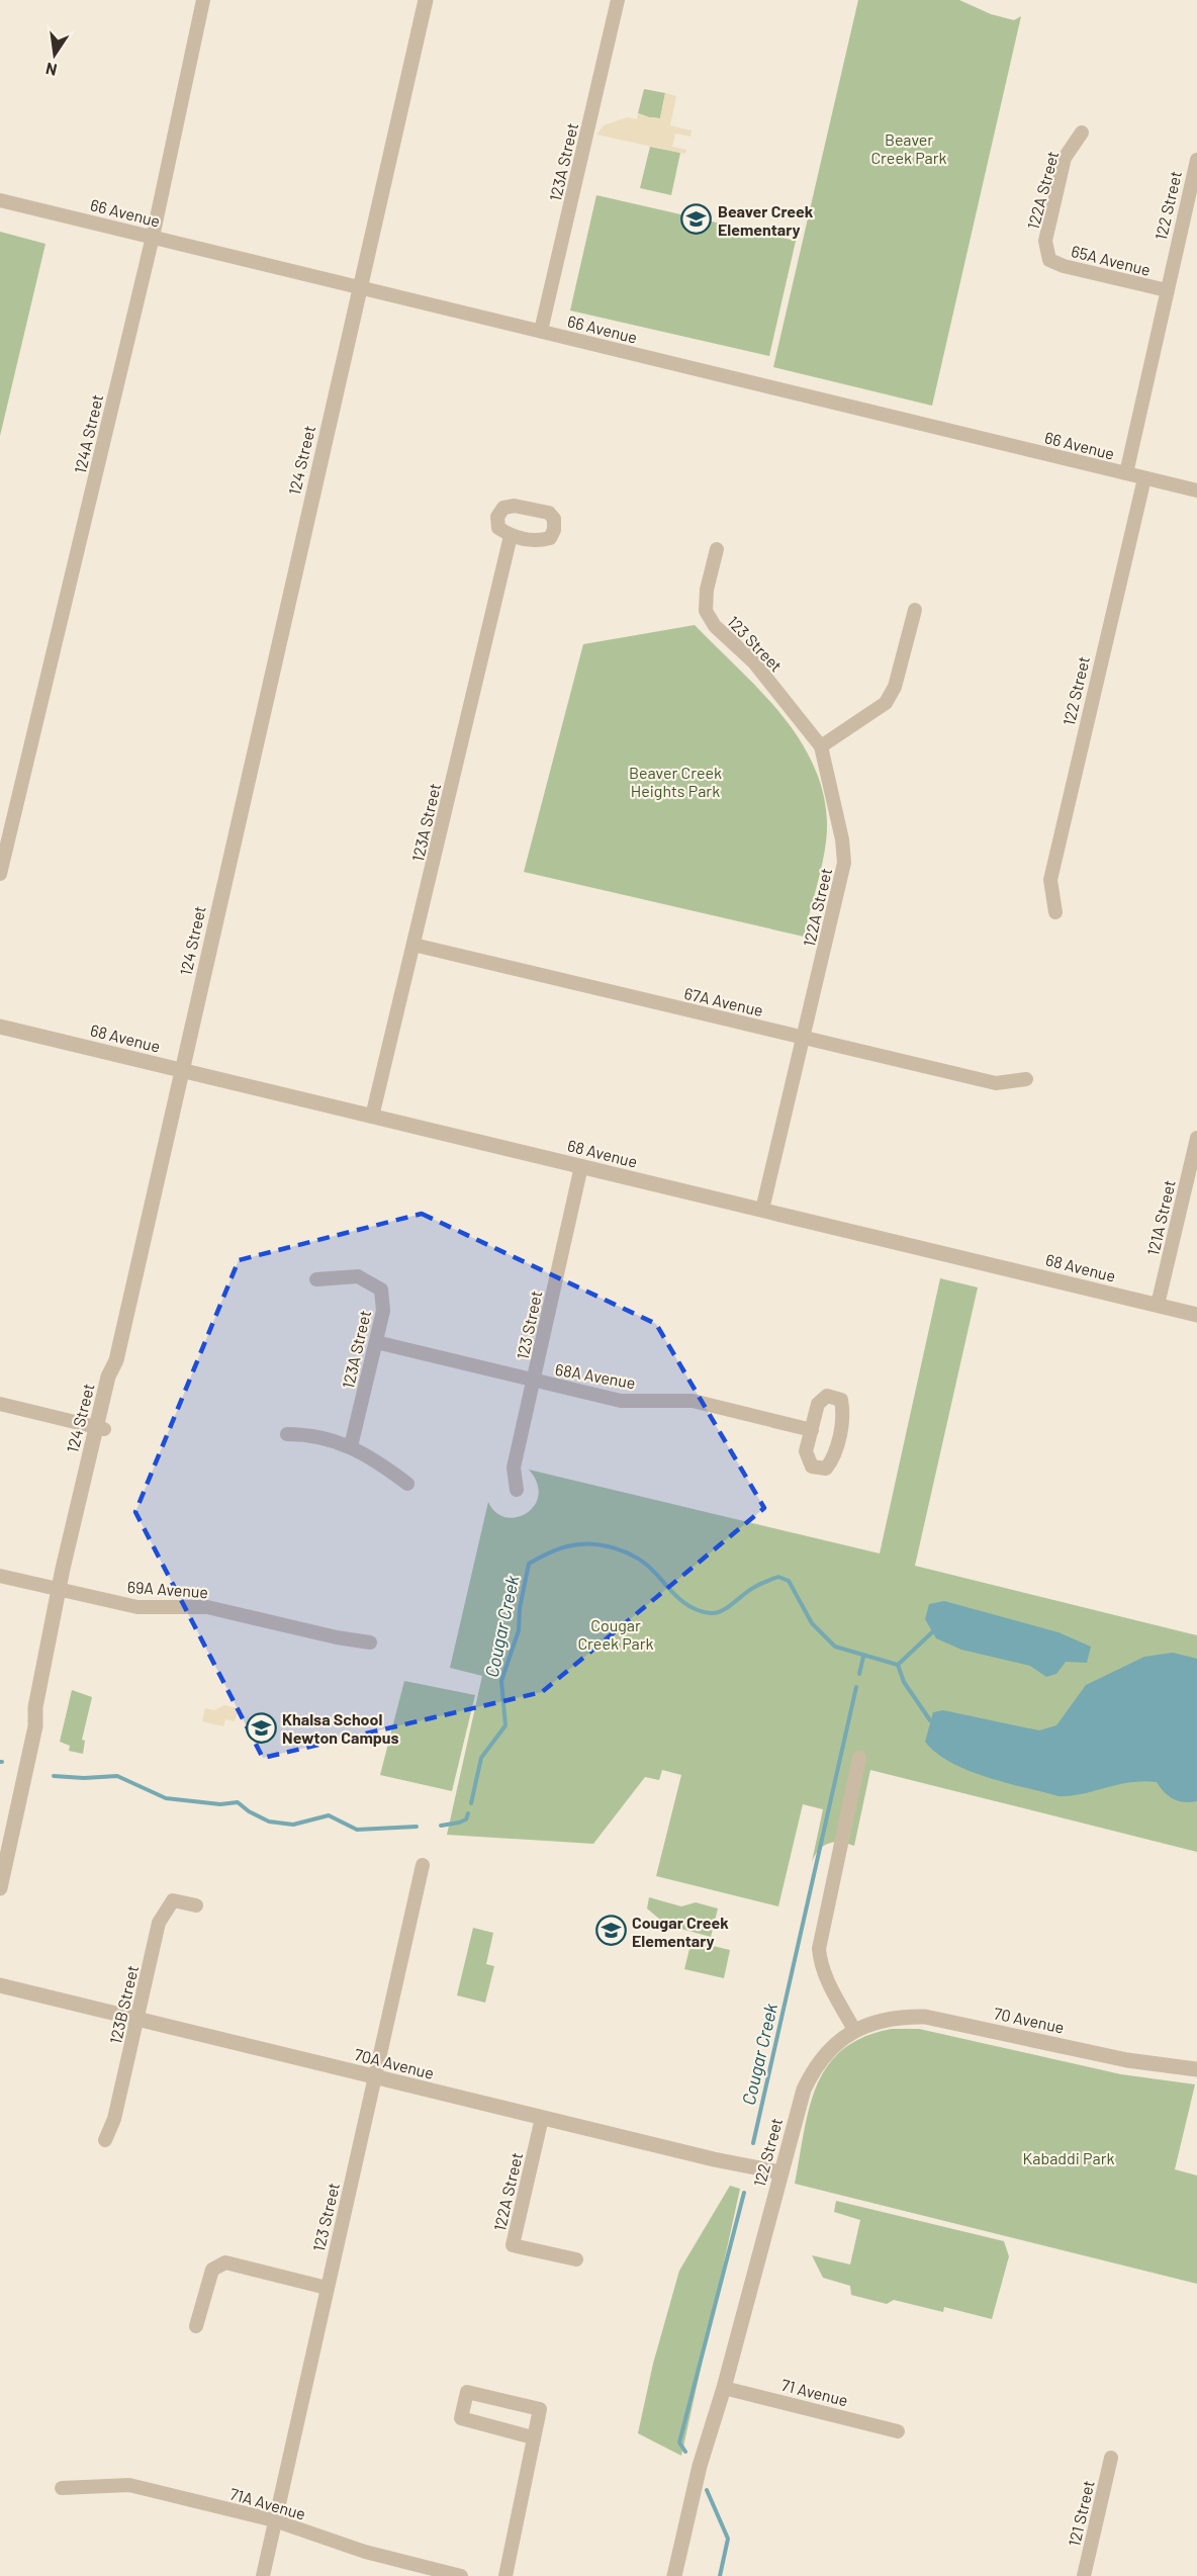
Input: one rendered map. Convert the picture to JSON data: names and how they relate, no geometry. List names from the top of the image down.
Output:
{
  "streets": {
    "street": [
      "123A Street",
      "122A Street",
      "122 Street",
      "66 Avenue",
      "65A Avenue",
      "124A Street",
      "124 Street",
      "123 Street",
      "67A Avenue",
      "68 Avenue",
      "121A Street",
      "68A Avenue",
      "69A Avenue",
      "123B Street",
      "70 Avenue",
      "70A Avenue",
      "71 Avenue",
      "71A Avenue",
      "121 Street"
    ]
  },
  "crossings": [
    ["123A Street", "66 Avenue"],
    ["123A Street", "67A Avenue"],
    ["123A Street", "68 Avenue"],
    ["123A Street", "68A Avenue"],
    ["122A Street", "65A Avenue"],
    ["122A Street", "123 Street"],
    ["122A Street", "67A Avenue"],
    ["122A Street", "68 Avenue"],
    ["122A Street", "70A Avenue"],
    ["122 Street", "66 Avenue"],
    ["122 Street", "65A Avenue"],
    ["122 Street", "70 Avenue"],
    ["122 Street", "70A Avenue"],
    ["122 Street", "71 Avenue"],
    ["66 Avenue", "124A Street"],
    ["66 Avenue", "124 Street"],
    ["124 Street", "68 Avenue"],
    ["124 Street", "69A Avenue"],
    ["123 Street", "68 Avenue"],
    ["123 Street", "68A Avenue"],
    ["123 Street", "70A Avenue"],
    ["123 Street", "71A Avenue"],
    ["68 Avenue", "121A Street"],
    ["123B Street", "70A Avenue"]
  ],
  "water": ["Cougar Creek"],
  "parks": [
    "Beaver Creek Park",
    "Beaver Creek Heights Park",
    "Cougar Creek Park",
    "Kabaddi Park"
  ],
  "places": {
    "school or university": ["Beaver Creek Elementary", "Khalsa School Newton Campus", "Cougar Creek Elementary"]
  },
  "north": "bottom"
}
